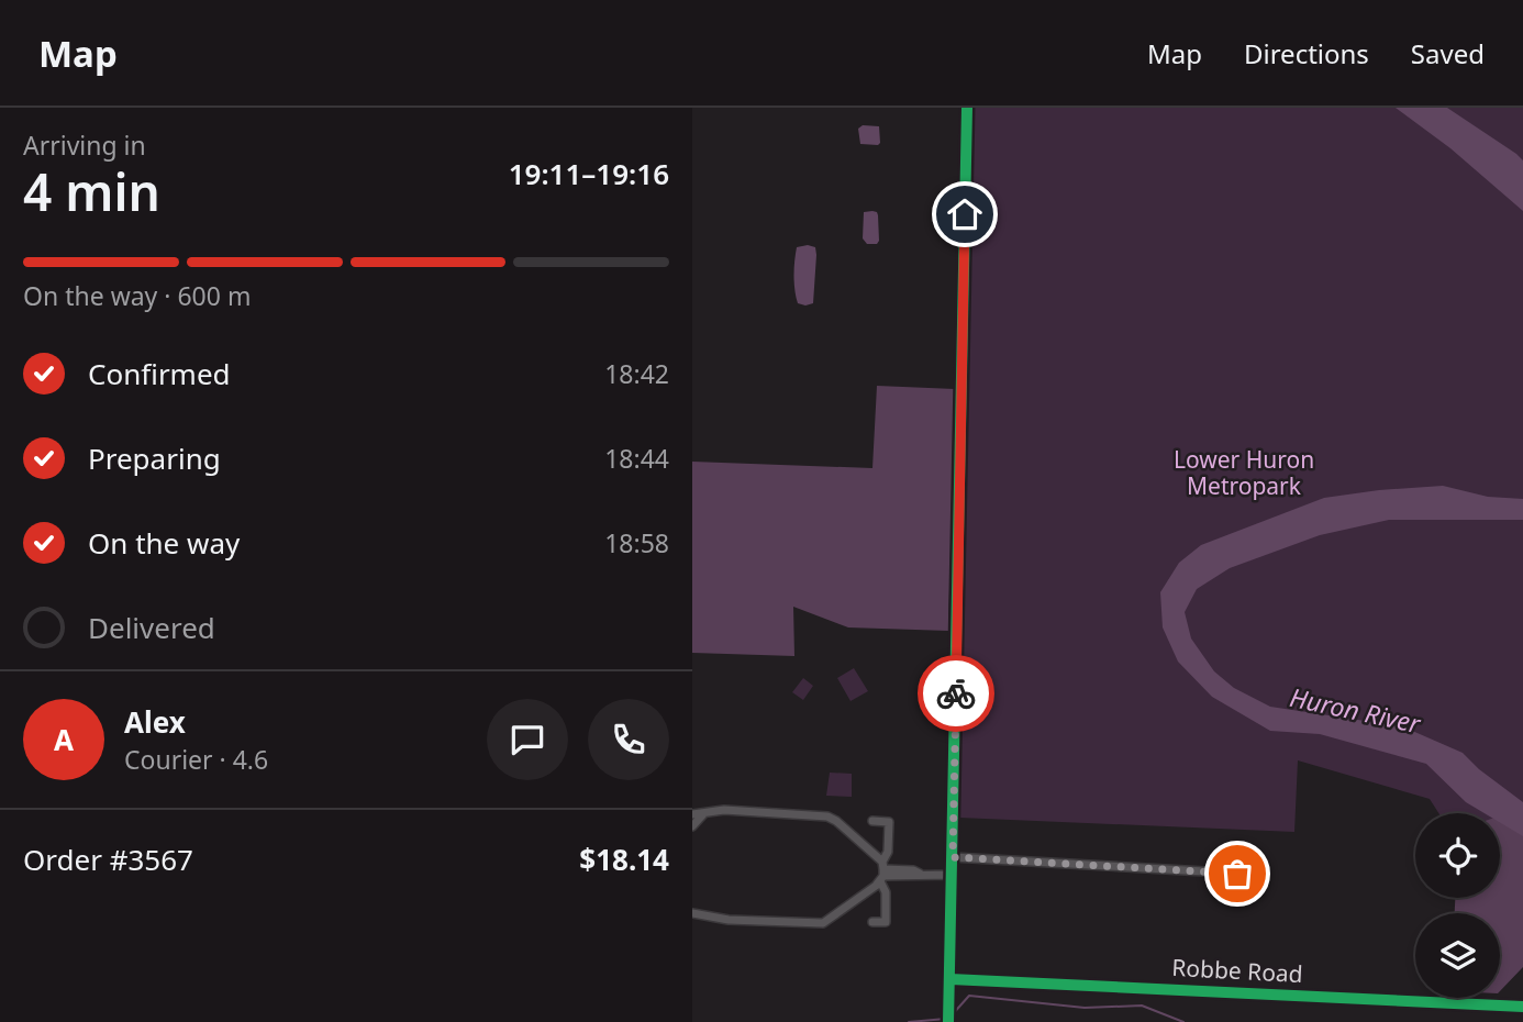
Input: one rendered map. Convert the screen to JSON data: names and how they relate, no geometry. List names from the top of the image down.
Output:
{
  "streets": {
    "street": ["Robbe Road"]
  },
  "water": ["Huron River"],
  "parks": ["Lower Huron Metropark"],
  "page": {
    "header": "Map",
    "nav": ["Map", "Directions", "Saved"],
    "heading": ["4 min", "Arriving in", "19:11–19:16"],
    "panel": [
      "Alex",
      "Courier · 4.6",
      "Order #3567",
      "$18.14"
    ],
    "bar": "On the way · 600 m",
    "list": [
      ["Confirmed", "18:42"],
      ["Preparing", "18:44"],
      ["On the way", "18:58"],
      "Delivered"
    ],
    "round": "A"
  }
}
